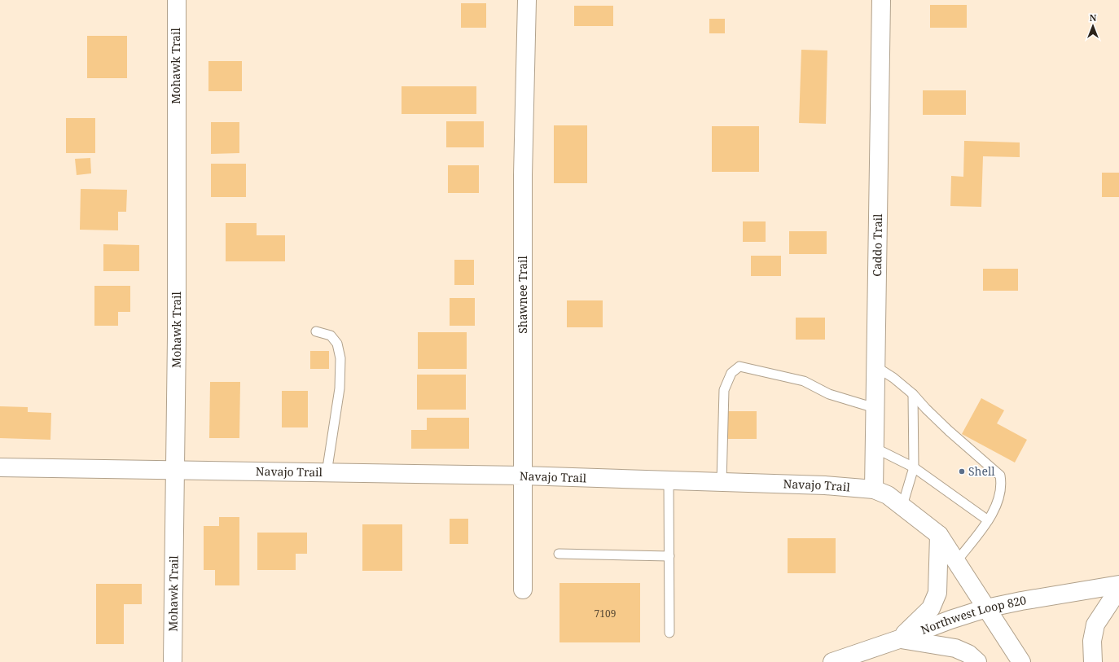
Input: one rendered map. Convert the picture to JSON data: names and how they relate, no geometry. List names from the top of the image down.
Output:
{
  "streets": {
    "street": [
      "Mohawk Trail",
      "Caddo Trail",
      "Shawnee Trail",
      "Navajo Trail",
      "Northwest Loop 820"
    ]
  },
  "crossings": [
    ["Mohawk Trail", "Navajo Trail"],
    ["Caddo Trail", "Navajo Trail"],
    ["Shawnee Trail", "Navajo Trail"],
    ["Navajo Trail", "Northwest Loop 820"]
  ],
  "places": ["Shell"],
  "house_numbers": ["7109"],
  "north": "top"
}
